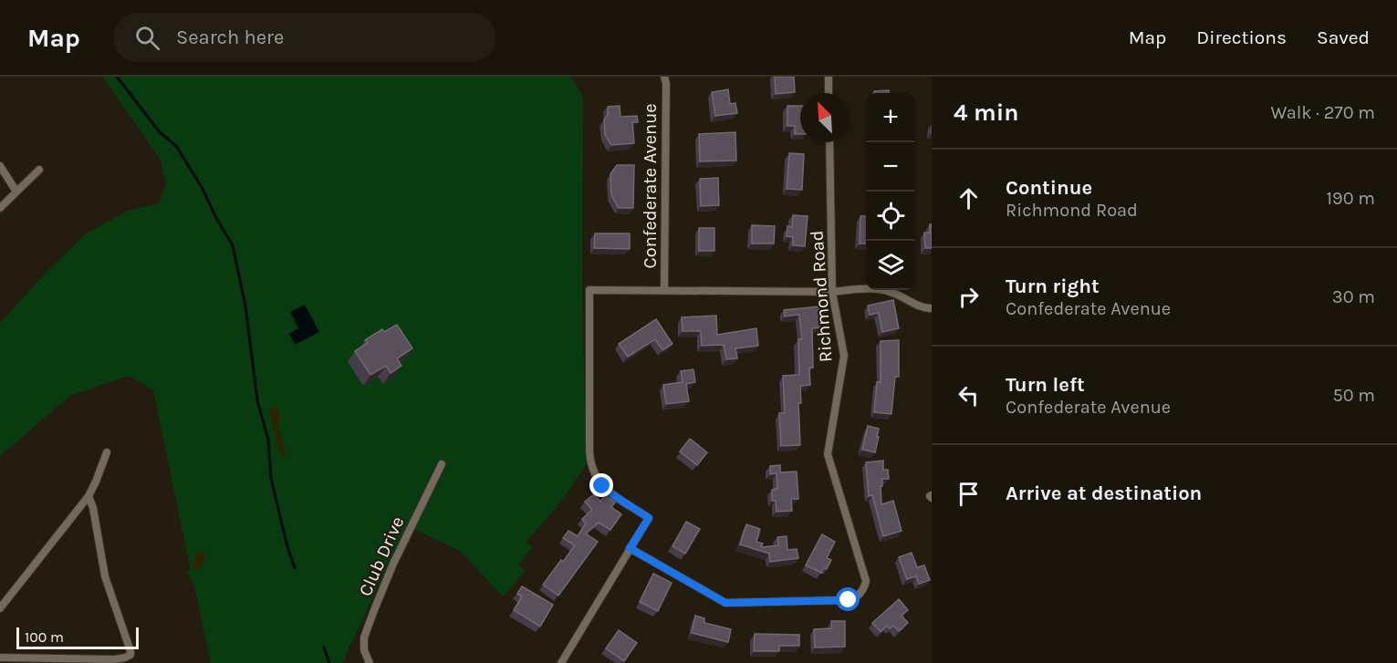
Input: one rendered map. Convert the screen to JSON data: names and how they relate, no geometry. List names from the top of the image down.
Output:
{
  "streets": {
    "street": ["Confederate Avenue", "Richmond Road", "Club Drive"]
  },
  "crossings": [
    ["Confederate Avenue", "Richmond Road"]
  ],
  "scale_bar": "100 m",
  "north": "top left",
  "page": {
    "header": "Map",
    "search": "Search here",
    "nav": ["Map", "Directions", "Saved"],
    "heading": ["4 min", "Walk · 270 m"],
    "map_buttons": ["+", "−"],
    "list": [
      ["Continue", "Richmond Road", "190 m"],
      ["Turn right", "Confederate Avenue", "30 m"],
      ["Turn left", "Confederate Avenue", "50 m"],
      "Arrive at destination"
    ],
    "scale": "100 m"
  }
}
